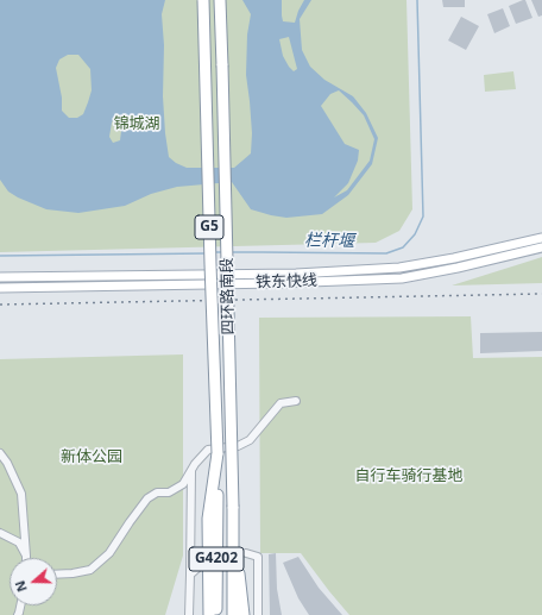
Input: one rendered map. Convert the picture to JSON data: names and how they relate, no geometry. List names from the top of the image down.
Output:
{
  "streets": {
    "highway": ["G5", "四环路南段", "G4202"],
    "main road": ["铁东快线"]
  },
  "crossings": [
    ["G5", "四环路南段"],
    ["G5", "G4202"],
    ["四环路南段", "G4202"]
  ],
  "water": ["栏杆堰"],
  "parks": ["锦城湖", "新体公园", "自行车骑行基地"],
  "north": "left"
}
